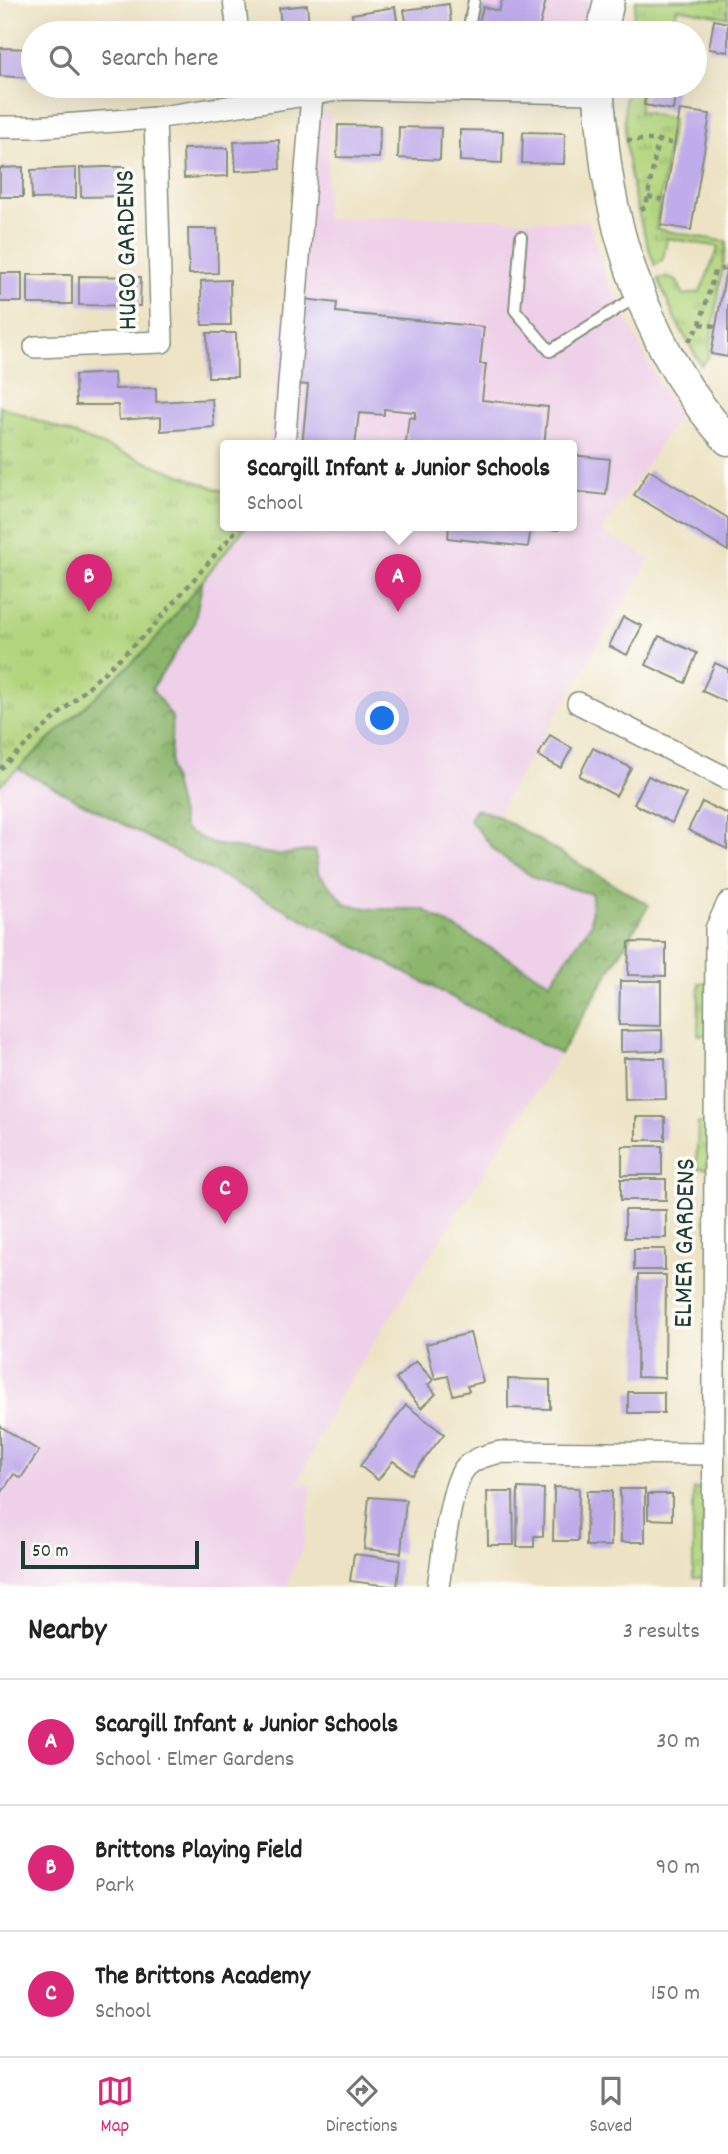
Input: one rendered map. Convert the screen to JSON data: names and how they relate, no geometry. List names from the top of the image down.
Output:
{
  "streets": {
    "street": ["HUGO GARDENS", "ELMER GARDENS"]
  },
  "scale_bar": "50 m",
  "page": {
    "search": "Search here",
    "popup": ["Scargill Infant & Junior Schools", "School"],
    "pins": ["A", "B", "C"],
    "scale": "50 m",
    "heading": ["Nearby", "3 results"],
    "list": [
      {
        "mark": "A",
        "name": "Scargill Infant & Junior Schools",
        "note": "School · Elmer Gardens",
        "value": "30 m"
      },
      {
        "mark": "B",
        "name": "Brittons Playing Field",
        "note": "Park",
        "value": "90 m"
      },
      {
        "mark": "C",
        "name": "The Brittons Academy",
        "note": "School",
        "value": "150 m"
      }
    ],
    "nav": ["Map", "Directions", "Saved"]
  }
}
